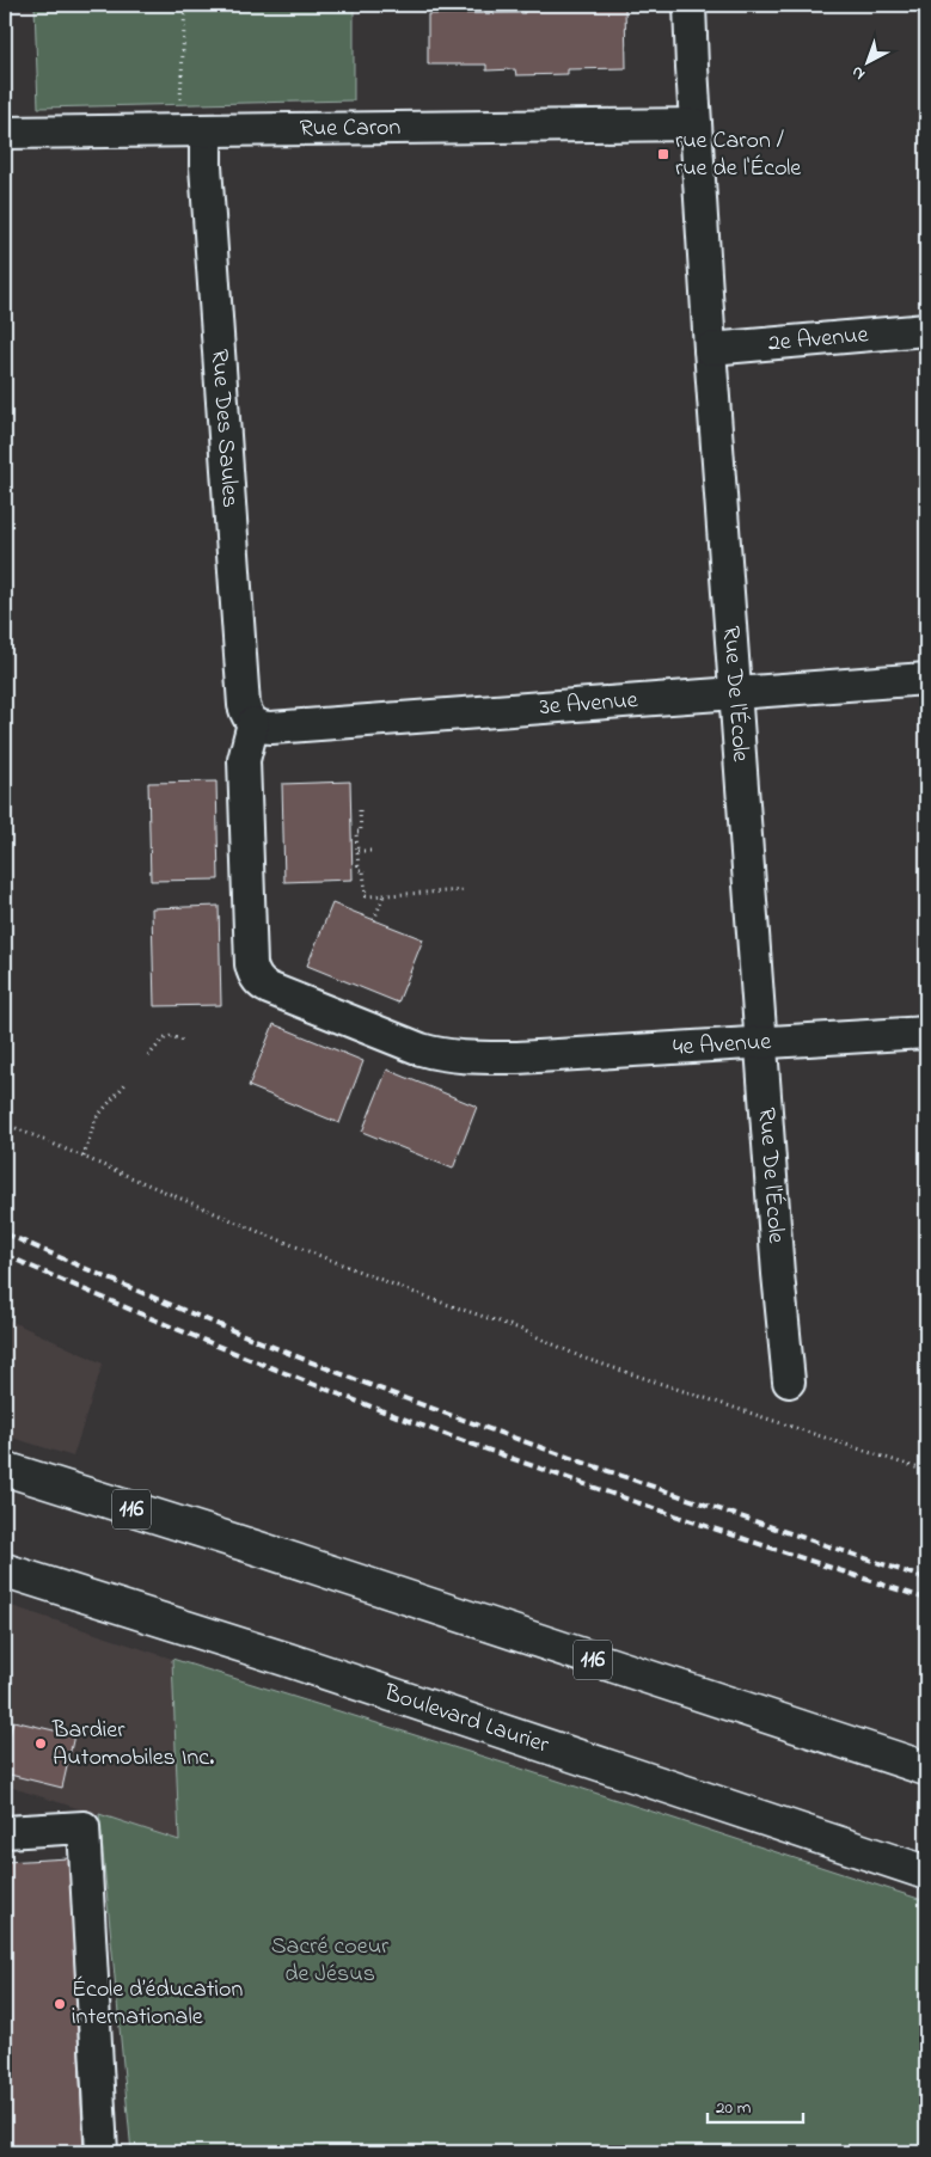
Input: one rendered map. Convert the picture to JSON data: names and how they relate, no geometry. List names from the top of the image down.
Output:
{
  "streets": {
    "main road": ["116", "Boulevard Laurier"],
    "street": [
      "Rue Caron",
      "2e Avenue",
      "Rue Des Saules",
      "Rue De l'École",
      "3e Avenue",
      "4e Avenue"
    ]
  },
  "crossings": [
    ["Rue Caron", "Rue Des Saules"],
    ["Rue Caron", "Rue De l'École"],
    ["2e Avenue", "Rue De l'École"],
    ["Rue Des Saules", "3e Avenue"],
    ["Rue Des Saules", "4e Avenue"],
    ["Rue De l'École", "3e Avenue"],
    ["Rue De l'École", "4e Avenue"],
    ["3e Avenue", "4e Avenue"]
  ],
  "parks": ["Sacré coeur de Jésus"],
  "places": {
    "transit": ["rue Caron / rue de l'École"],
    "other": ["Bardier Automobiles Inc.", "École d’éducation internationale"]
  },
  "scale_bar": "20 m",
  "north": "bottom left"
}
